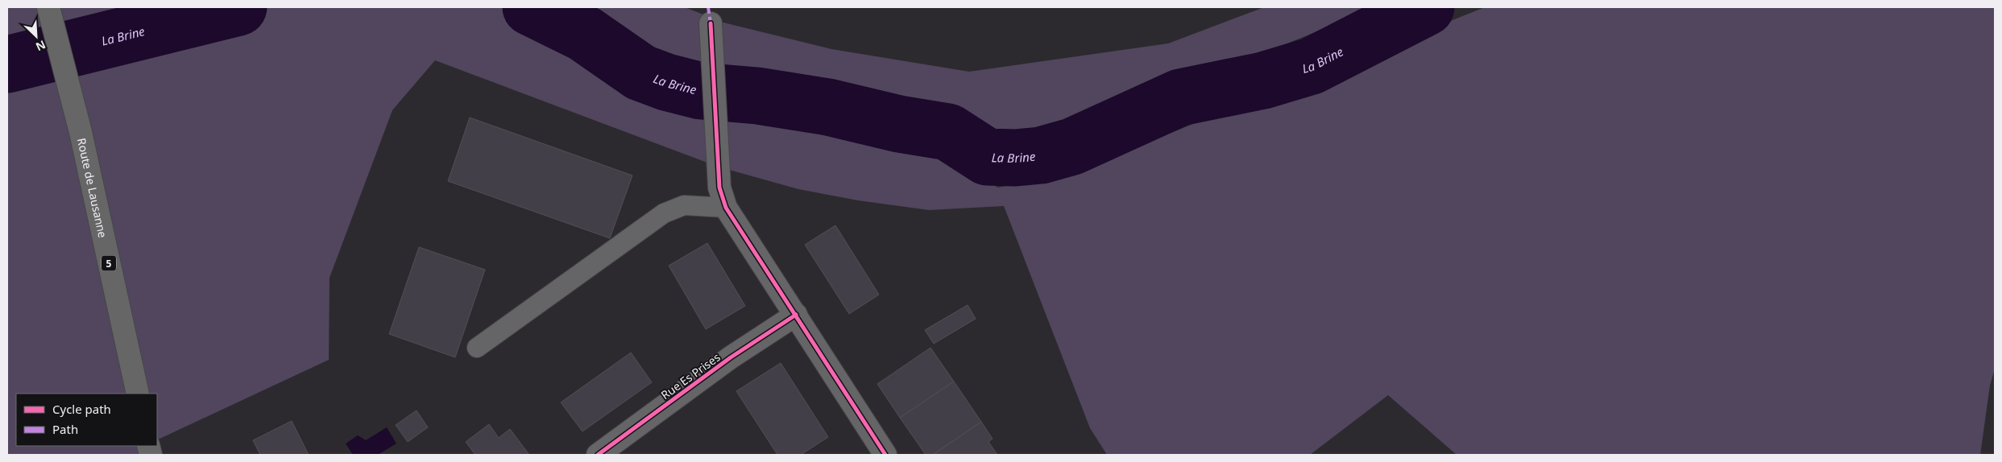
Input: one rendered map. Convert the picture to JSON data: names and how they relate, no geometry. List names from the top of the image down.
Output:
{
  "streets": {
    "main road": ["Route de Lausanne", "5"],
    "street": ["Rue Es Prises"]
  },
  "water": ["La Brine"],
  "legend": ["Cycle path", "Path"],
  "north": "bottom right"
}
